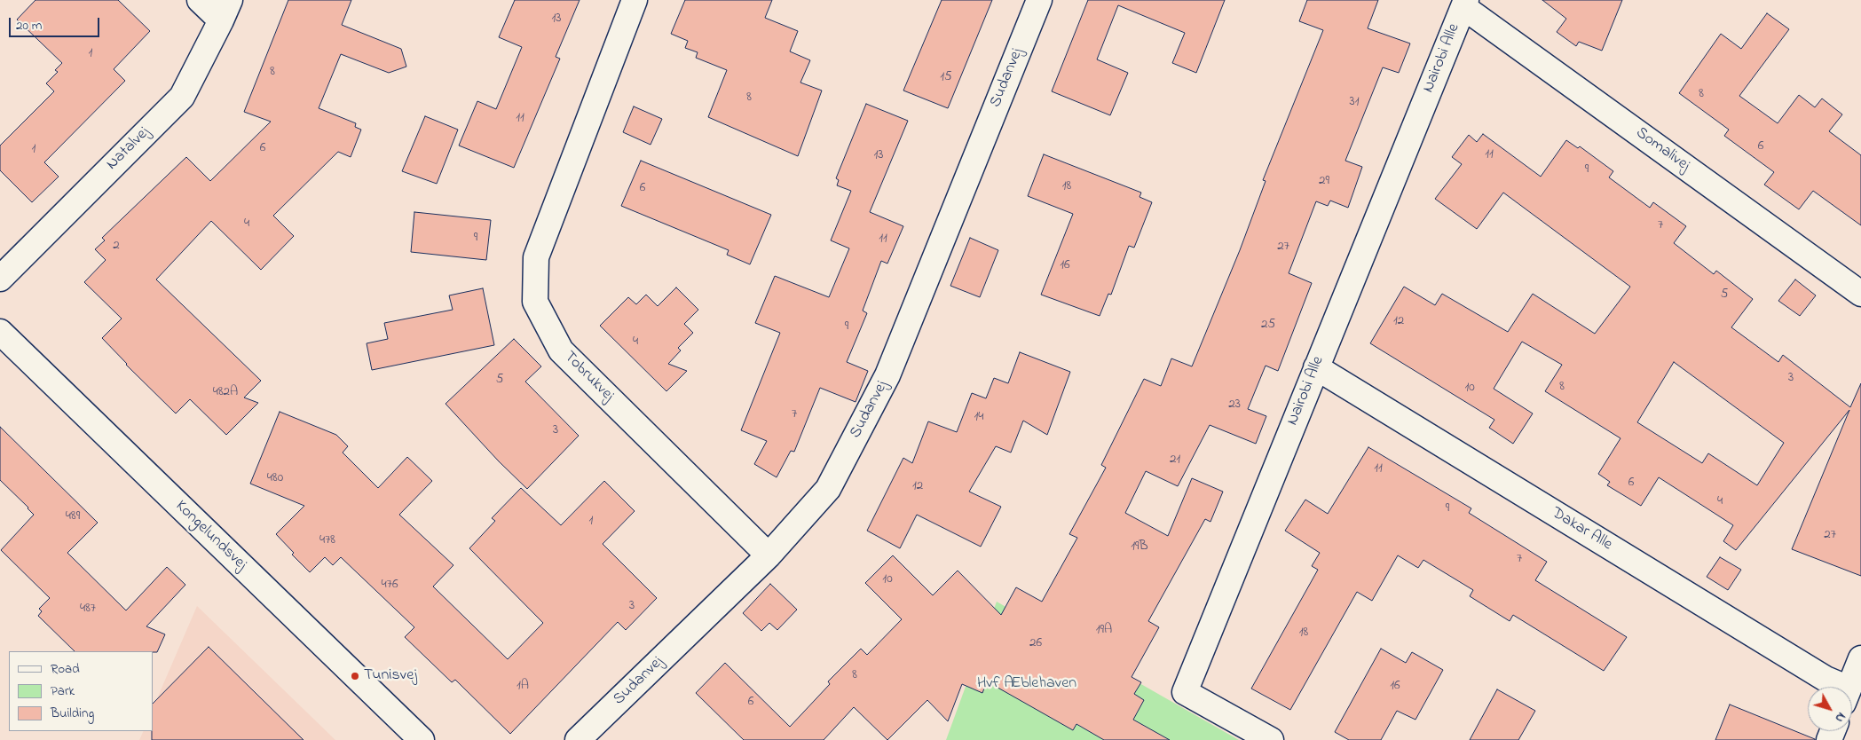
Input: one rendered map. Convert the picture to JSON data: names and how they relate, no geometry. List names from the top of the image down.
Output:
{
  "streets": {
    "street": [
      "Nairobi Alle",
      "Sudanvej",
      "Natalvej",
      "Somalivej",
      "Tobrukvej",
      "Dakar Alle",
      "Kongelundsvej"
    ]
  },
  "crossings": [
    ["Nairobi Alle", "Somalivej"],
    ["Nairobi Alle", "Dakar Alle"],
    ["Sudanvej", "Tobrukvej"]
  ],
  "parks": ["Hvf Æblehaven"],
  "places": ["Tunisvej"],
  "house_numbers": [
    "13",
    "1",
    "8",
    "15",
    "8",
    "8",
    "31",
    "11",
    "6",
    "6",
    "1",
    "11",
    "13",
    "9",
    "29",
    "18",
    "6",
    "4",
    "7",
    "9",
    "11",
    "2",
    "27",
    "16",
    "5",
    "12",
    "25",
    "9",
    "4",
    "3",
    "5",
    "8",
    "10",
    "482A",
    "23",
    "7",
    "14",
    "3",
    "21",
    "11",
    "480",
    "6",
    "12",
    "4",
    "9",
    "489",
    "1",
    "27",
    "478",
    "19B",
    "7",
    "10",
    "476",
    "3",
    "487",
    "19A",
    "18",
    "26",
    "8",
    "1A",
    "16",
    "6"
  ],
  "legend": ["Road", "Park", "Building"],
  "scale_bar": "20 m",
  "north": "bottom right"
}
